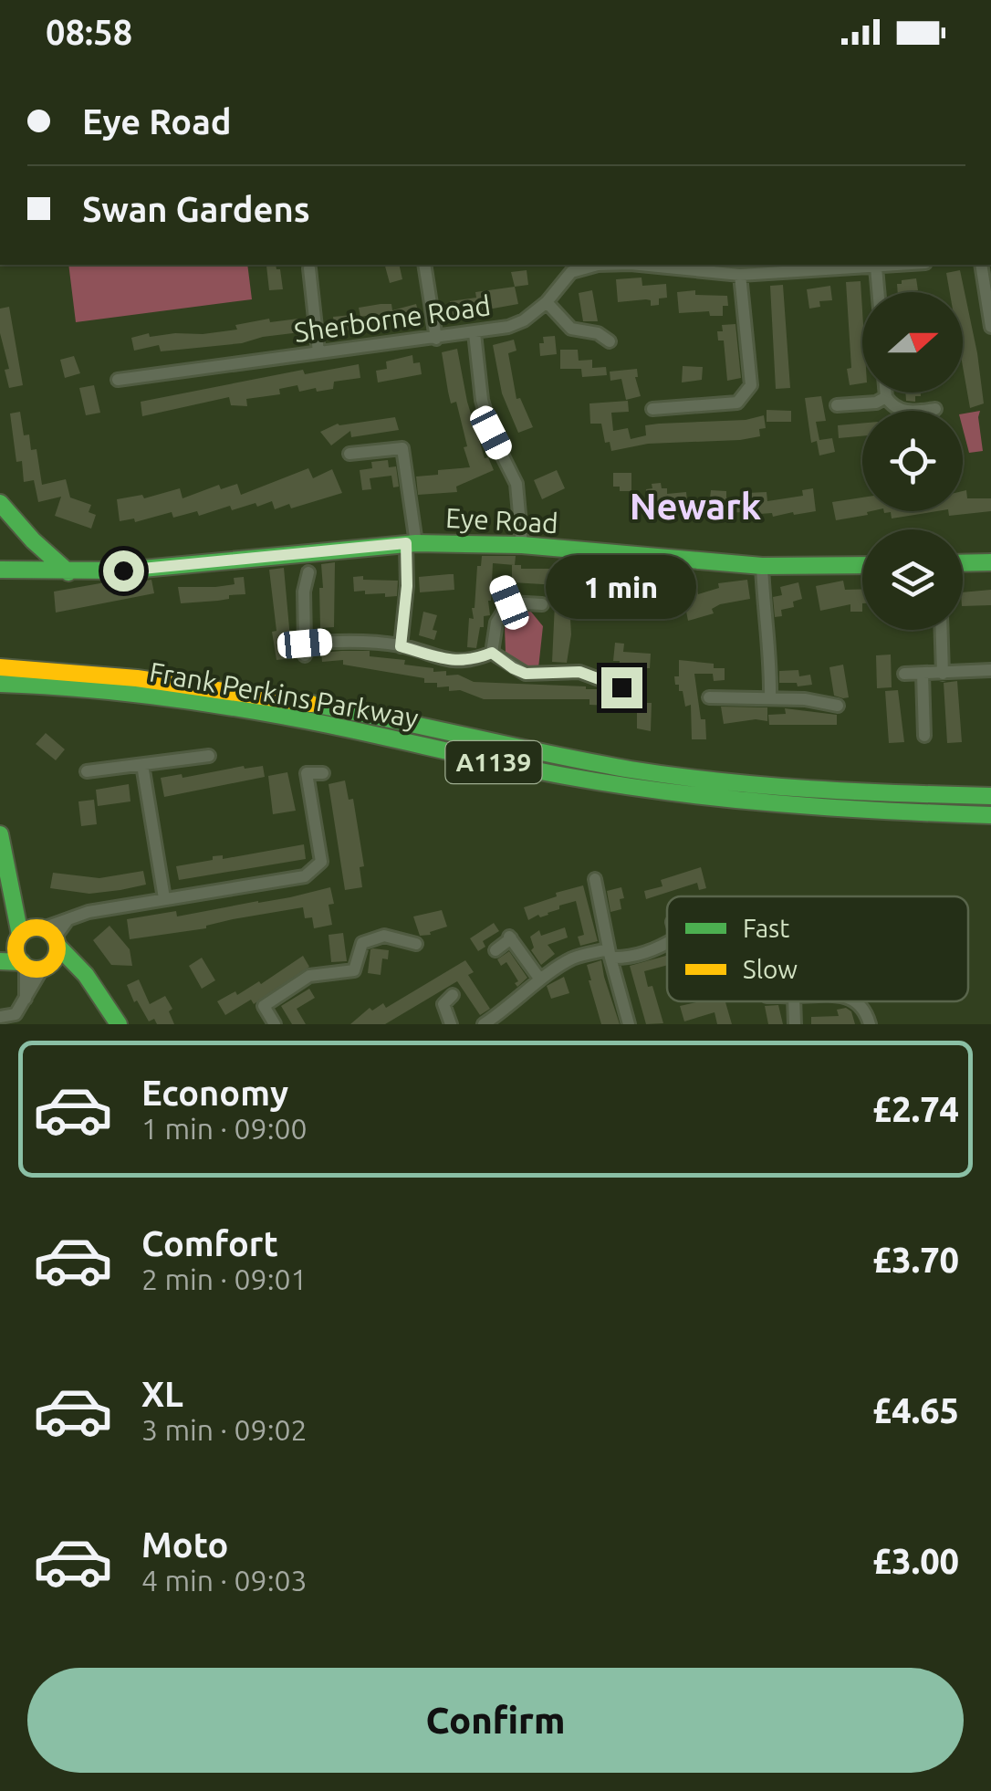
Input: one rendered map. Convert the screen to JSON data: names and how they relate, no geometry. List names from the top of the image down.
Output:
{
  "streets": {
    "main road": ["Eye Road", "Frank Perkins Parkway", "A1139"],
    "street": ["Sherborne Road"]
  },
  "districts": ["Newark"],
  "legend": ["Fast", "Slow"],
  "north": "right",
  "page": {
    "status": "08:58",
    "banner": ["Eye Road", "Swan Gardens"],
    "bubble": "1 min",
    "list": [
      {
        "name": "Economy",
        "note": "1 min · 09:00",
        "value": "£2.74"
      },
      {
        "name": "Comfort",
        "note": "2 min · 09:01",
        "value": "£3.70"
      },
      {
        "name": "XL",
        "note": "3 min · 09:02",
        "value": "£4.65"
      },
      {
        "name": "Moto",
        "note": "4 min · 09:03",
        "value": "£3.00"
      }
    ],
    "buttons": "Confirm"
  }
}
